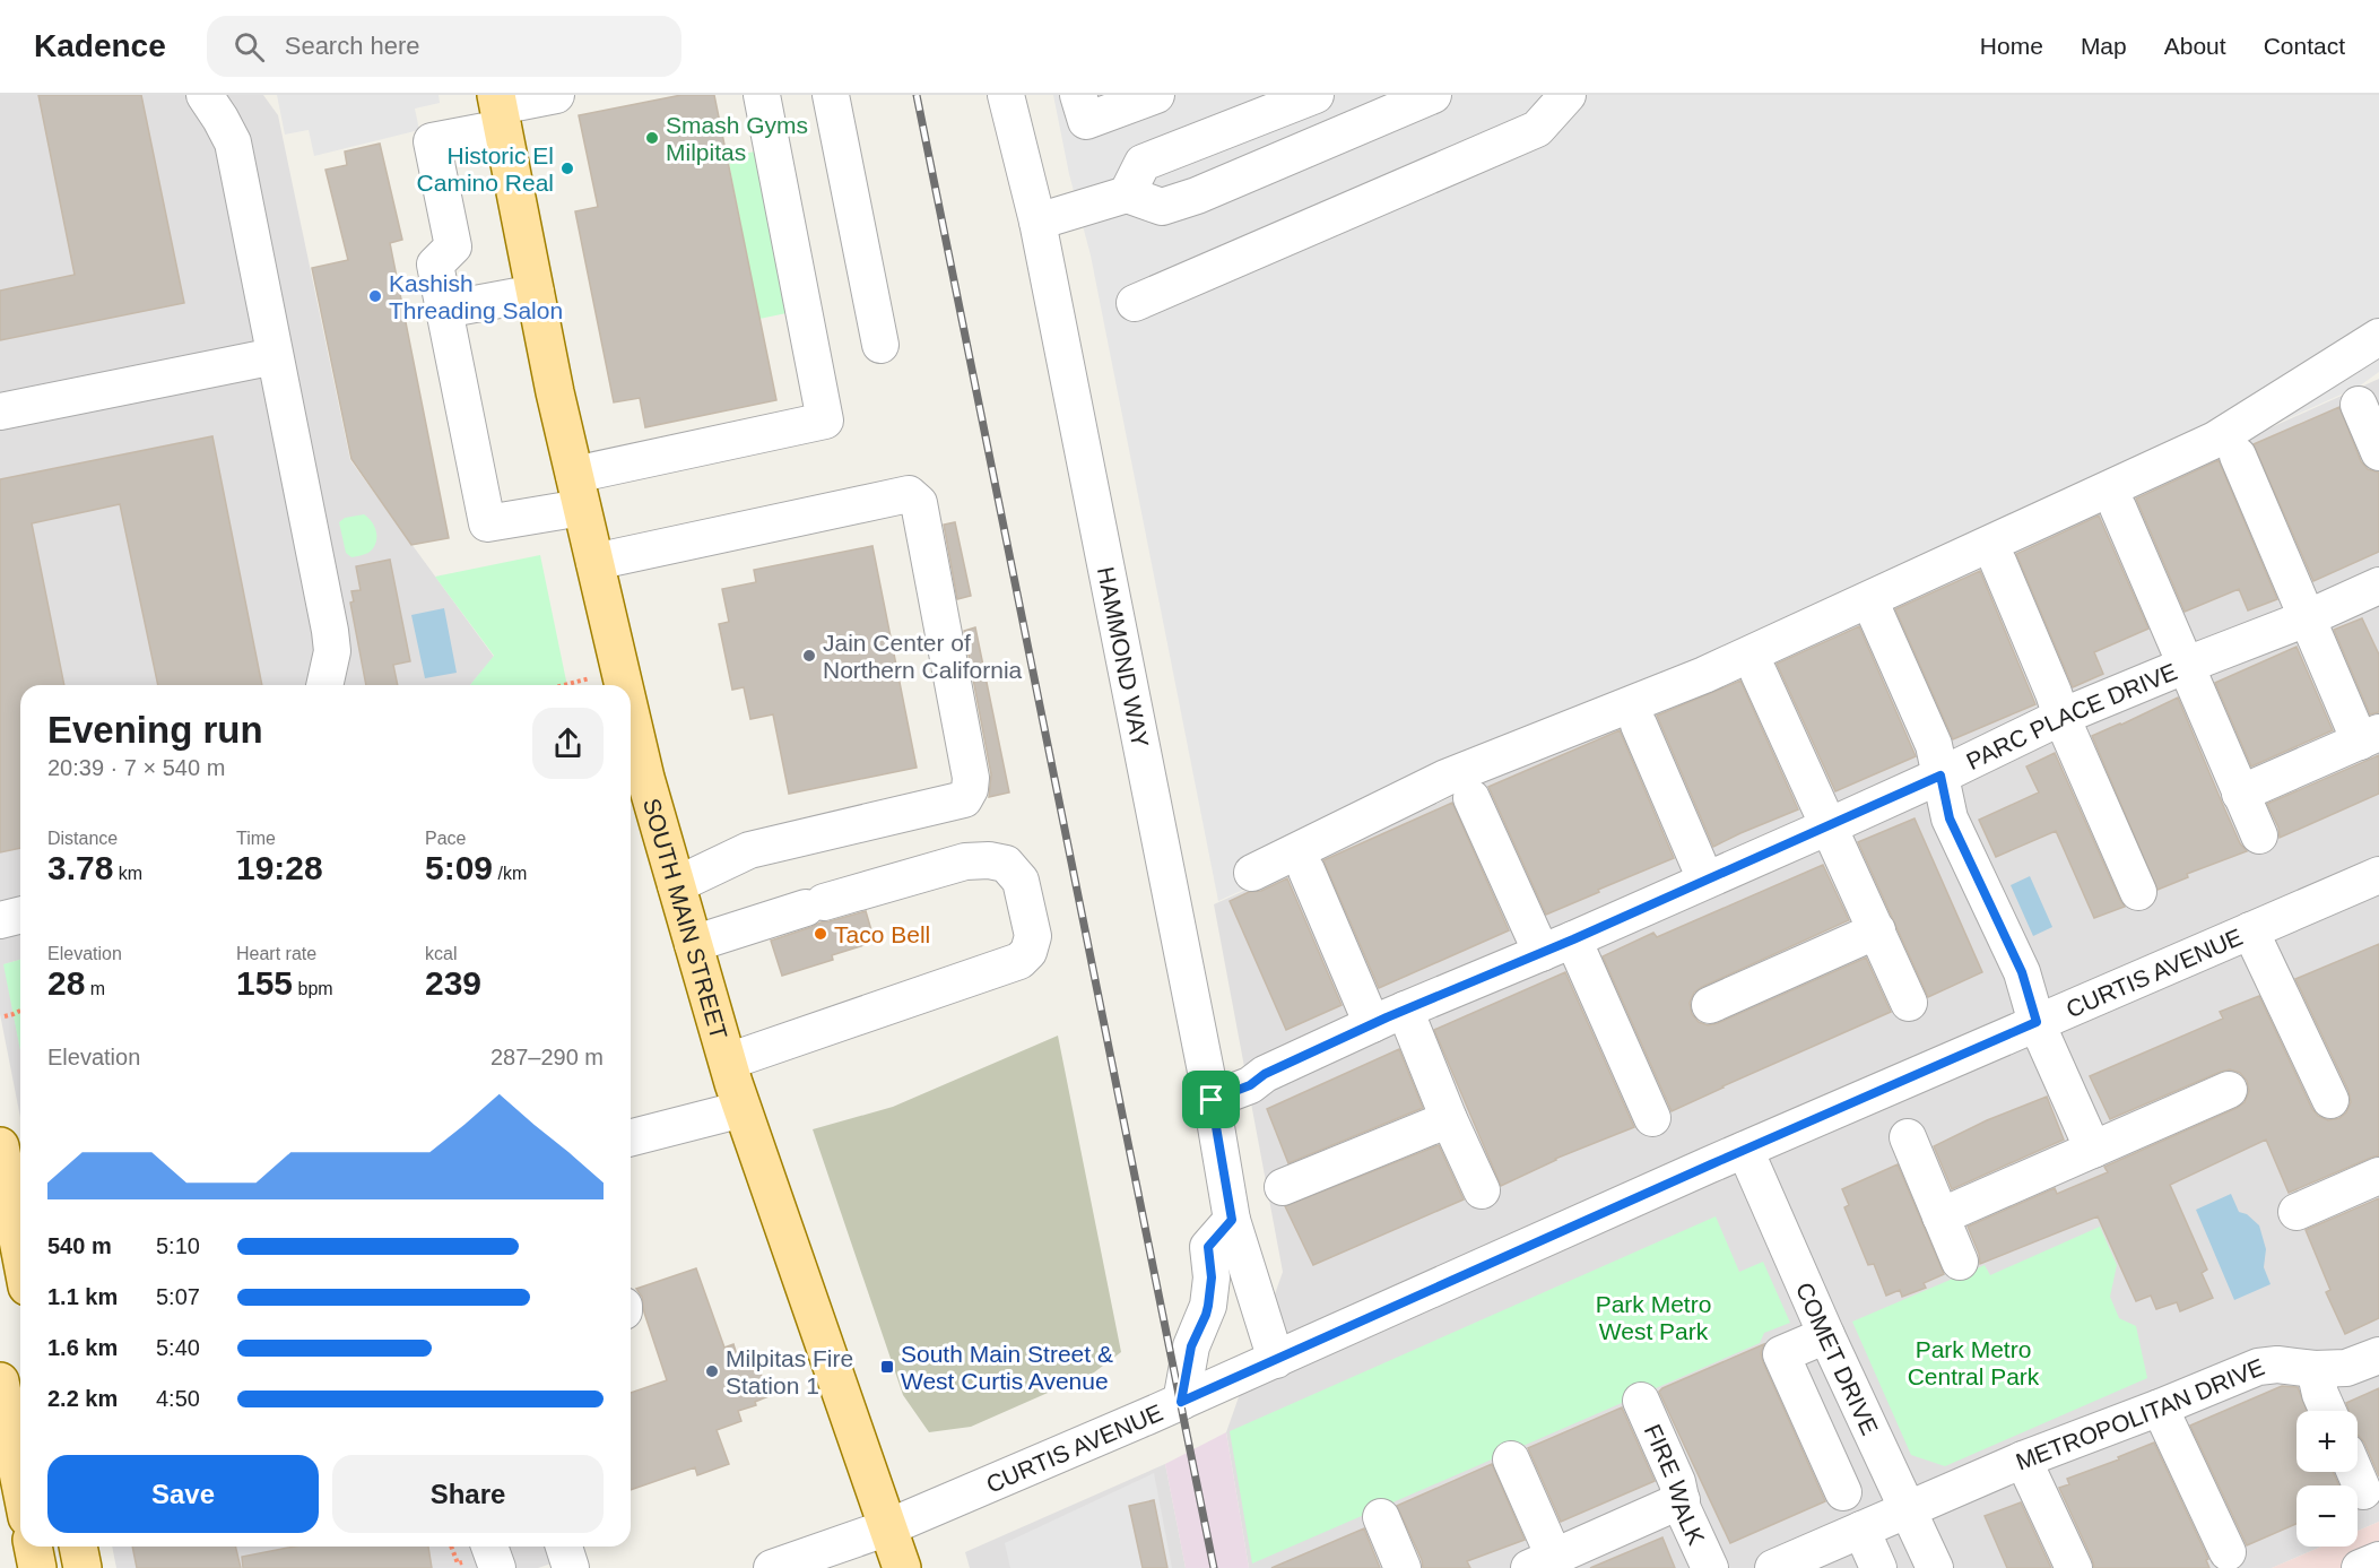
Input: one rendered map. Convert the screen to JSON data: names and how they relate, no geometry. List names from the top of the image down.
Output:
{
  "streets": {
    "main road": ["SOUTH MAIN STREET"],
    "street": [
      "HAMMOND WAY",
      "PARC PLACE DRIVE",
      "CURTIS AVENUE",
      "COMET DRIVE",
      "METROPOLITAN DRIVE",
      "FIRE WALK"
    ]
  },
  "crossings": [
    ["HAMMOND WAY", "PARC PLACE DRIVE"],
    ["HAMMOND WAY", "CURTIS AVENUE"],
    ["SOUTH MAIN STREET", "CURTIS AVENUE"],
    ["CURTIS AVENUE", "COMET DRIVE"],
    ["COMET DRIVE", "METROPOLITAN DRIVE"]
  ],
  "parks": ["Park Metro West Park", "Park Metro Central Park"],
  "places": {
    "other": [
      "Smash Gyms Milpitas",
      "Historic El Camino Real",
      "Kashish Threading Salon",
      "Jain Center of Northern California",
      "Taco Bell",
      "Milpitas Fire Station 1"
    ],
    "transit": ["South Main Street & West Curtis Avenue"]
  },
  "page": {
    "header": "Kadence",
    "search": "Search here",
    "nav": [
      "Home",
      "Map",
      "About",
      "Contact"
    ],
    "heading": ["Evening run", "20:39 · 7 × 540 m"],
    "stats": [
      ["Distance", "3.78 km"],
      ["Time", "19:28"],
      ["Pace", "5:09 /km"],
      ["Elevation", "28 m"],
      ["Heart rate", "155 bpm"],
      ["kcal", "239"]
    ],
    "chart": ["Elevation", "287–290 m"],
    "list": [
      {
        "name": "540 m",
        "note": "5:10"
      },
      {
        "name": "1.1 km",
        "note": "5:07"
      },
      {
        "name": "1.6 km",
        "note": "5:40"
      },
      {
        "name": "2.2 km",
        "note": "4:50"
      }
    ],
    "map_buttons": ["+", "−"],
    "buttons": ["Save", "Share"]
  }
}
